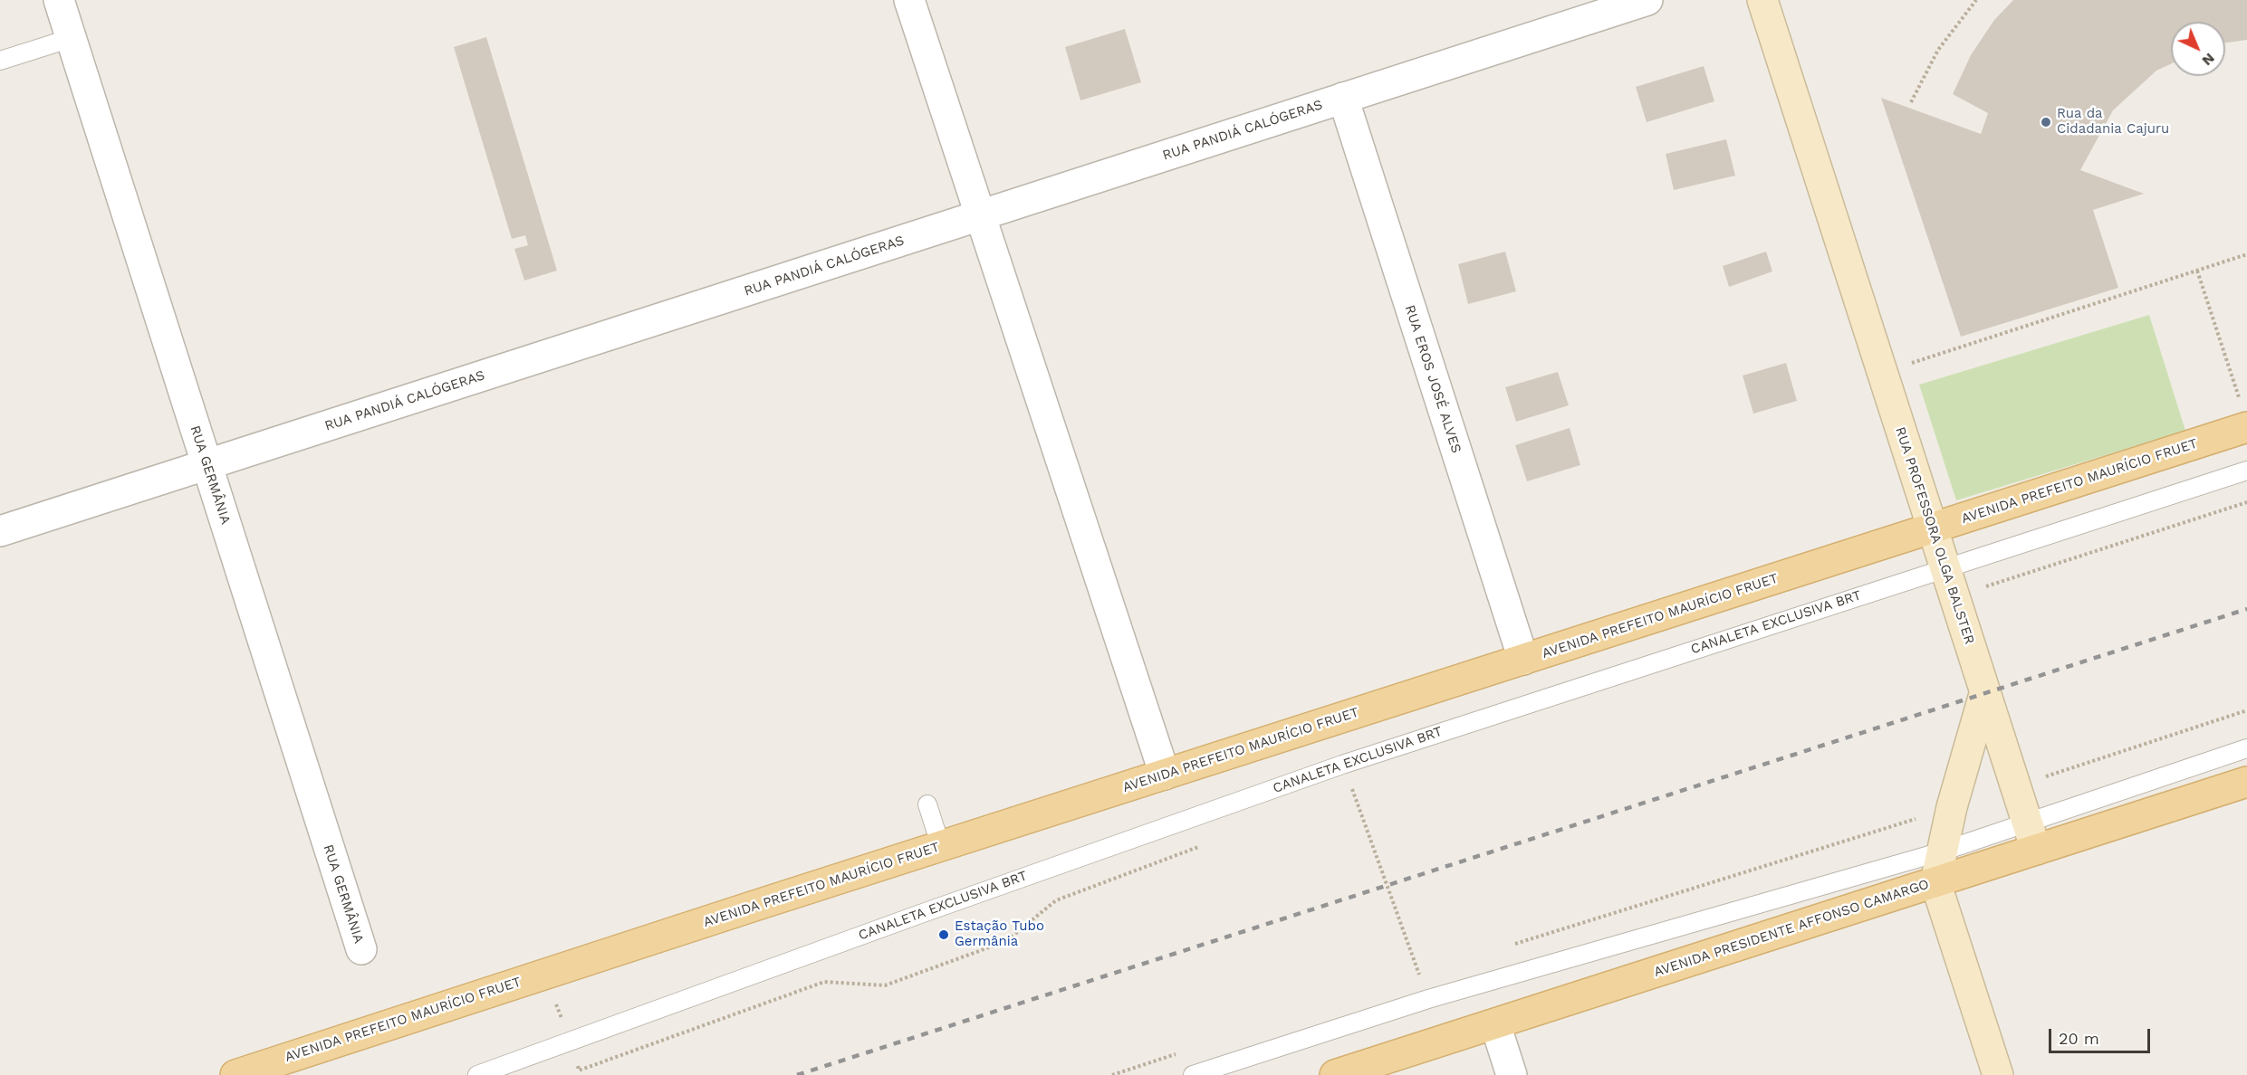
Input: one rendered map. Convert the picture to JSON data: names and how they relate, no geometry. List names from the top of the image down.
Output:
{
  "streets": {
    "main road": ["AVENIDA PREFEITO MAURÍCIO FRUET", "RUA PROFESSORA OLGA BALSTER", "AVENIDA PRESIDENTE AFFONSO CAMARGO"],
    "street": ["RUA PANDIÁ CALÓGERAS", "RUA EROS JOSÉ ALVES", "RUA GERMÂNIA"],
    "lane": ["CANALETA EXCLUSIVA BRT"]
  },
  "crossings": [
    ["RUA PANDIÁ CALÓGERAS", "RUA EROS JOSÉ ALVES"],
    ["RUA PANDIÁ CALÓGERAS", "RUA GERMÂNIA"],
    ["RUA EROS JOSÉ ALVES", "AVENIDA PREFEITO MAURÍCIO FRUET"],
    ["AVENIDA PREFEITO MAURÍCIO FRUET", "RUA PROFESSORA OLGA BALSTER"],
    ["RUA PROFESSORA OLGA BALSTER", "CANALETA EXCLUSIVA BRT"],
    ["RUA PROFESSORA OLGA BALSTER", "AVENIDA PRESIDENTE AFFONSO CAMARGO"]
  ],
  "places": ["Rua da Cidadania Cajuru", "Estação Tubo Germânia"],
  "scale_bar": "20 m",
  "north": "bottom right"
}
